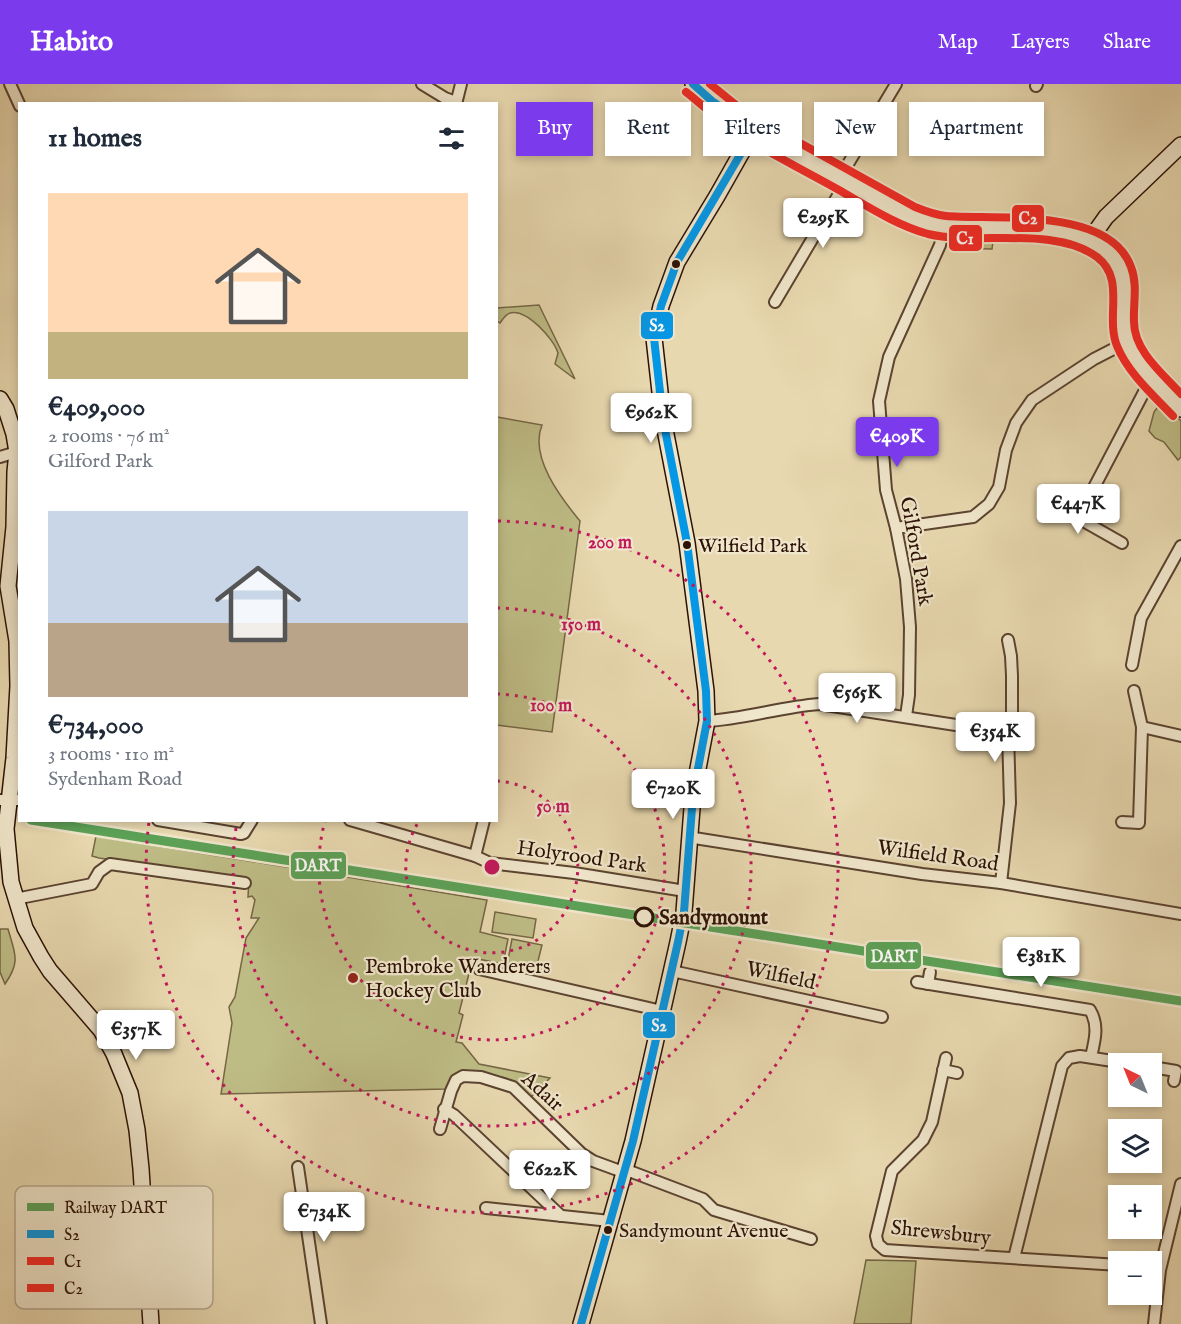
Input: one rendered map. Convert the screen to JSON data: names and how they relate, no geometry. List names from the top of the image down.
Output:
{
  "streets": {
    "street": [
      "Gilford Park",
      "Wilfield Road",
      "Holyrood Park",
      "Wilfield",
      "Adair",
      "Shrewsbury"
    ]
  },
  "places": [
    "Wilfield Park",
    "Sandymount",
    "Pembroke Wanderers Hockey Club",
    "Sandymount Avenue"
  ],
  "lines": [
    "transit line S2",
    "transit line C2",
    "transit line C1",
    "rail line DART"
  ],
  "legend": [
    "Railway DART",
    "S2",
    "C1",
    "C2"
  ],
  "north": "top left",
  "page": {
    "header": "Habito",
    "nav": ["Map", "Layers", "Share"],
    "chip": [
      "Buy",
      "Rent",
      "Filters",
      "New",
      "Apartment"
    ],
    "heading": "11 homes",
    "list": [
      {
        "name": "€409,000",
        "note": "2 rooms · 76 m² · Gilford Park"
      },
      {
        "name": "€734,000",
        "note": "3 rooms · 110 m² · Sydenham Road"
      }
    ],
    "price": [
      "€295K",
      "€962K",
      "€409K",
      "€447K",
      "€565K",
      "€354K",
      "€720K",
      "€381K",
      "€357K",
      "€622K",
      "€734K"
    ],
    "map_buttons": ["+", "−"]
  },
  "rings": [
    "200 m",
    "150 m",
    "100 m",
    "50 m"
  ]
}
